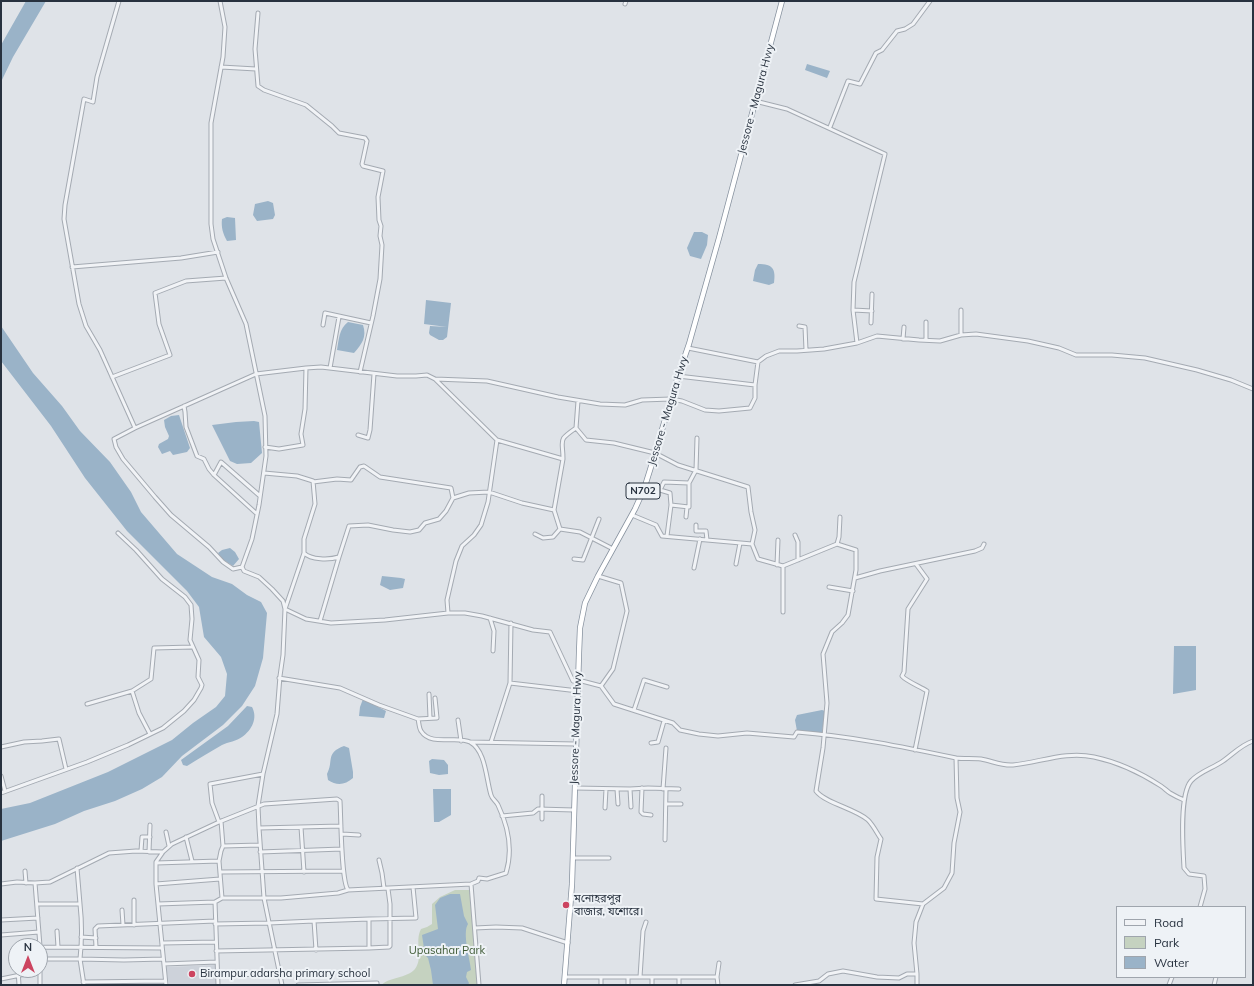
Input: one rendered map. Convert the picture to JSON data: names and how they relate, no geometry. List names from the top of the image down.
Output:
{
  "streets": {
    "highway": ["Jessore - Magura Hwy", "N702"]
  },
  "parks": ["Upasahar Park"],
  "places": ["ম‌ন‌োহরপুর বাজার, যশ‌োরে।", "Birampur adarsha primary school"],
  "legend": ["Road", "Park", "Water"],
  "north": "top"
}
